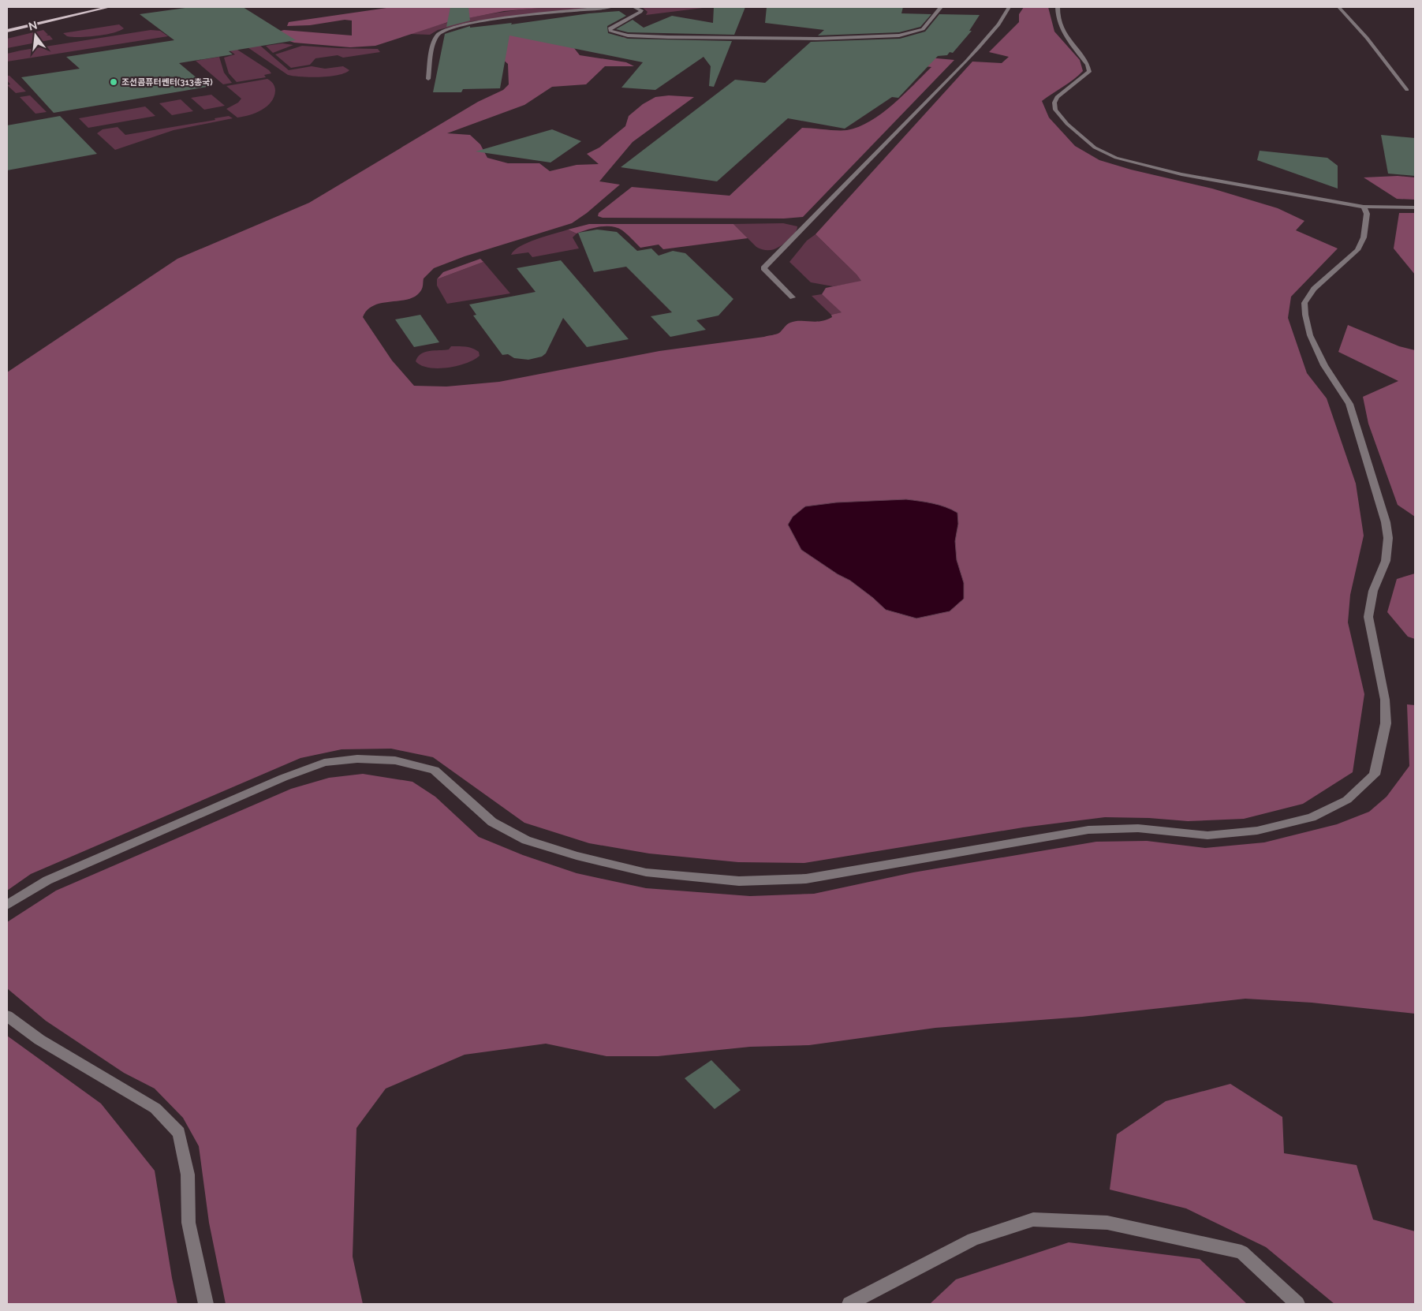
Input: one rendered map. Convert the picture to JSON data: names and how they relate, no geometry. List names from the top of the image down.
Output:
{
  "places": ["조선콤퓨터쎈터(313총국)"],
  "north": "top"
}
